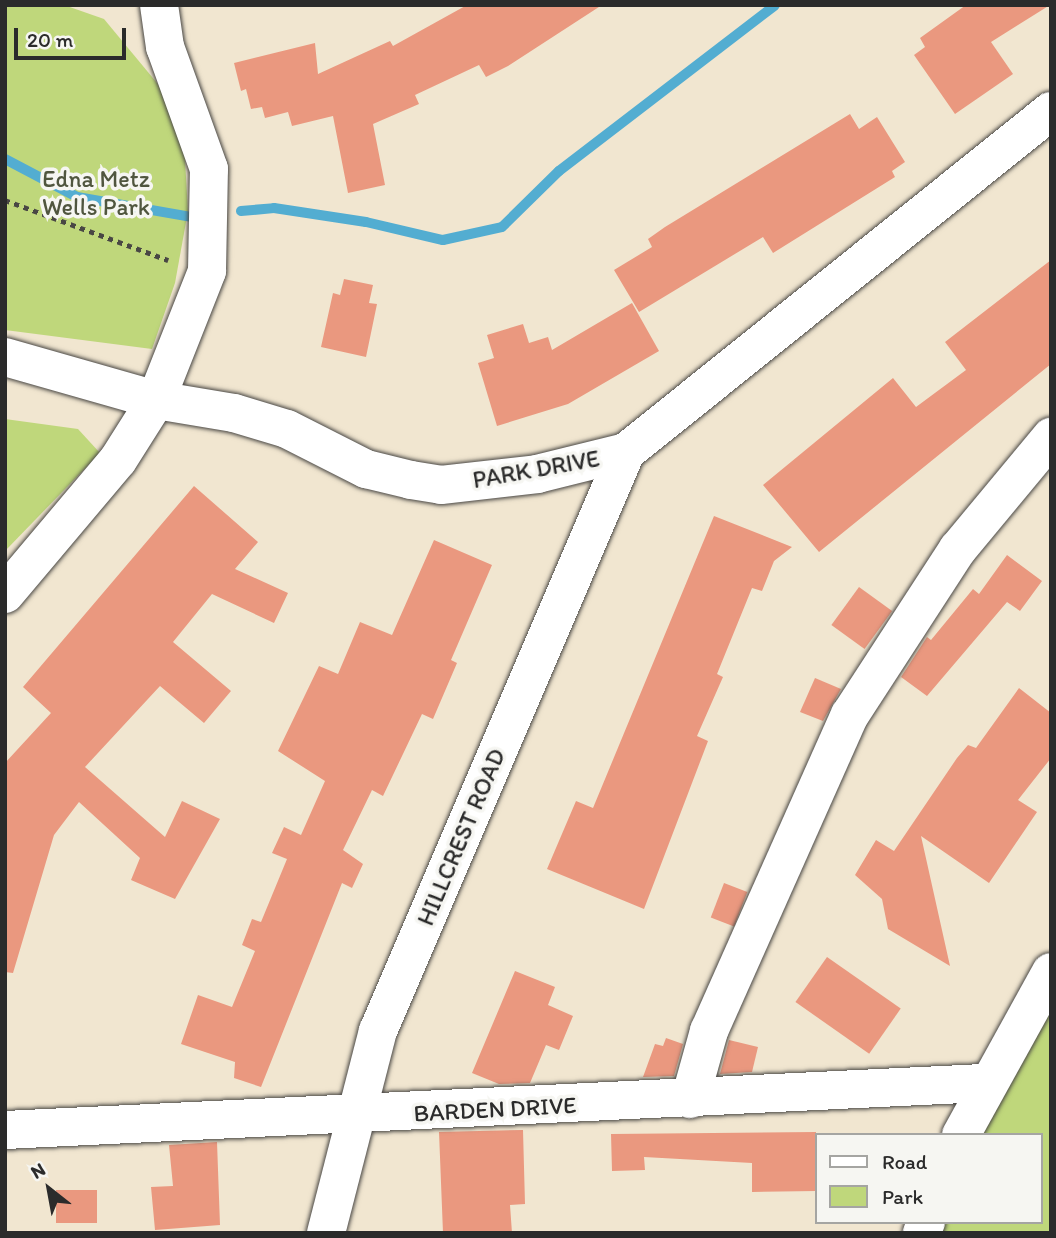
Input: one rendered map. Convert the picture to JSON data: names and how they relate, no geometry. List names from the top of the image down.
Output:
{
  "streets": {
    "street": ["PARK DRIVE", "HILLCREST ROAD", "BARDEN DRIVE"]
  },
  "crossings": [
    ["PARK DRIVE", "HILLCREST ROAD"],
    ["HILLCREST ROAD", "BARDEN DRIVE"]
  ],
  "parks": ["Edna Metz Wells Park"],
  "legend": ["Road", "Park"],
  "scale_bar": "20 m",
  "north": "top left"
}
